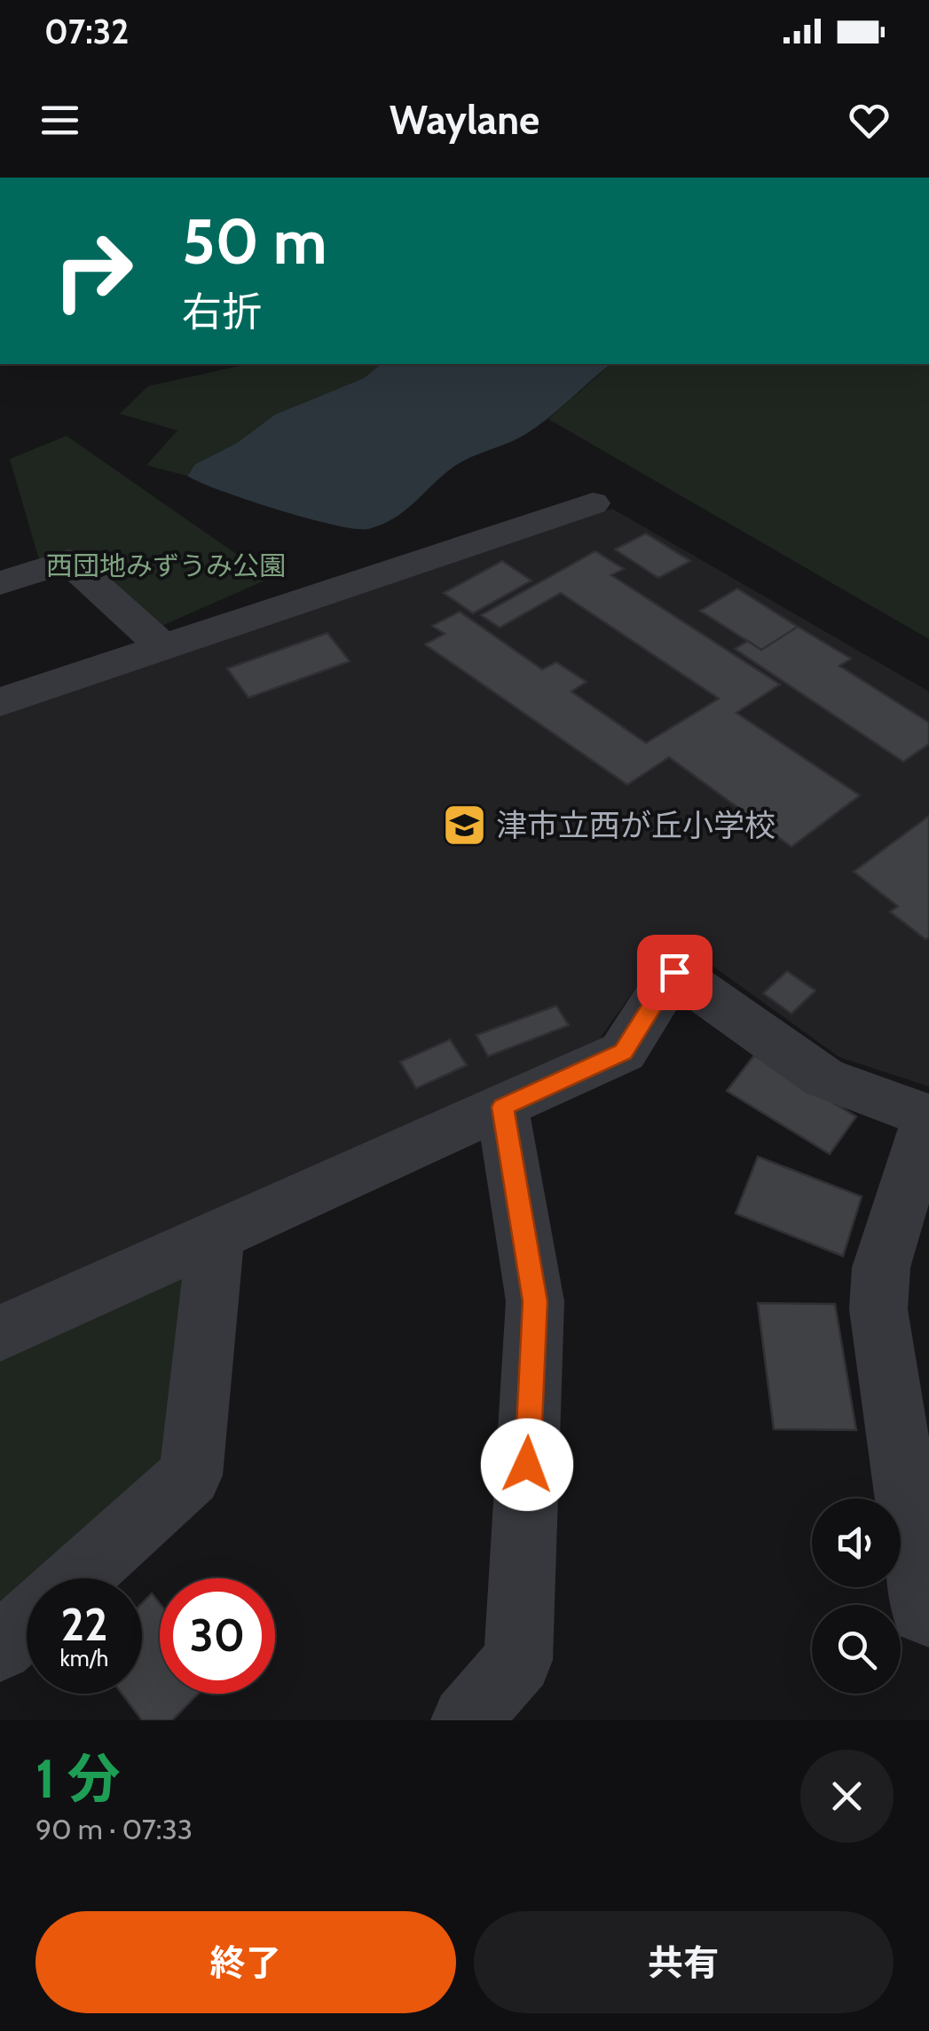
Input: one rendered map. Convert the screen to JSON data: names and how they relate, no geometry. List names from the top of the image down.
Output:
{
  "parks": ["西団地みずうみ公園"],
  "places": {
    "school or university": ["津市立西が丘小学校"]
  },
  "page": {
    "status": "07:32",
    "header": "Waylane",
    "turn": ["50 m", "右折"],
    "speed": "22 km/h",
    "limit": "30",
    "heading": ["1 分", "90 m · 07:33"],
    "buttons": ["終了", "共有"]
  }
}
